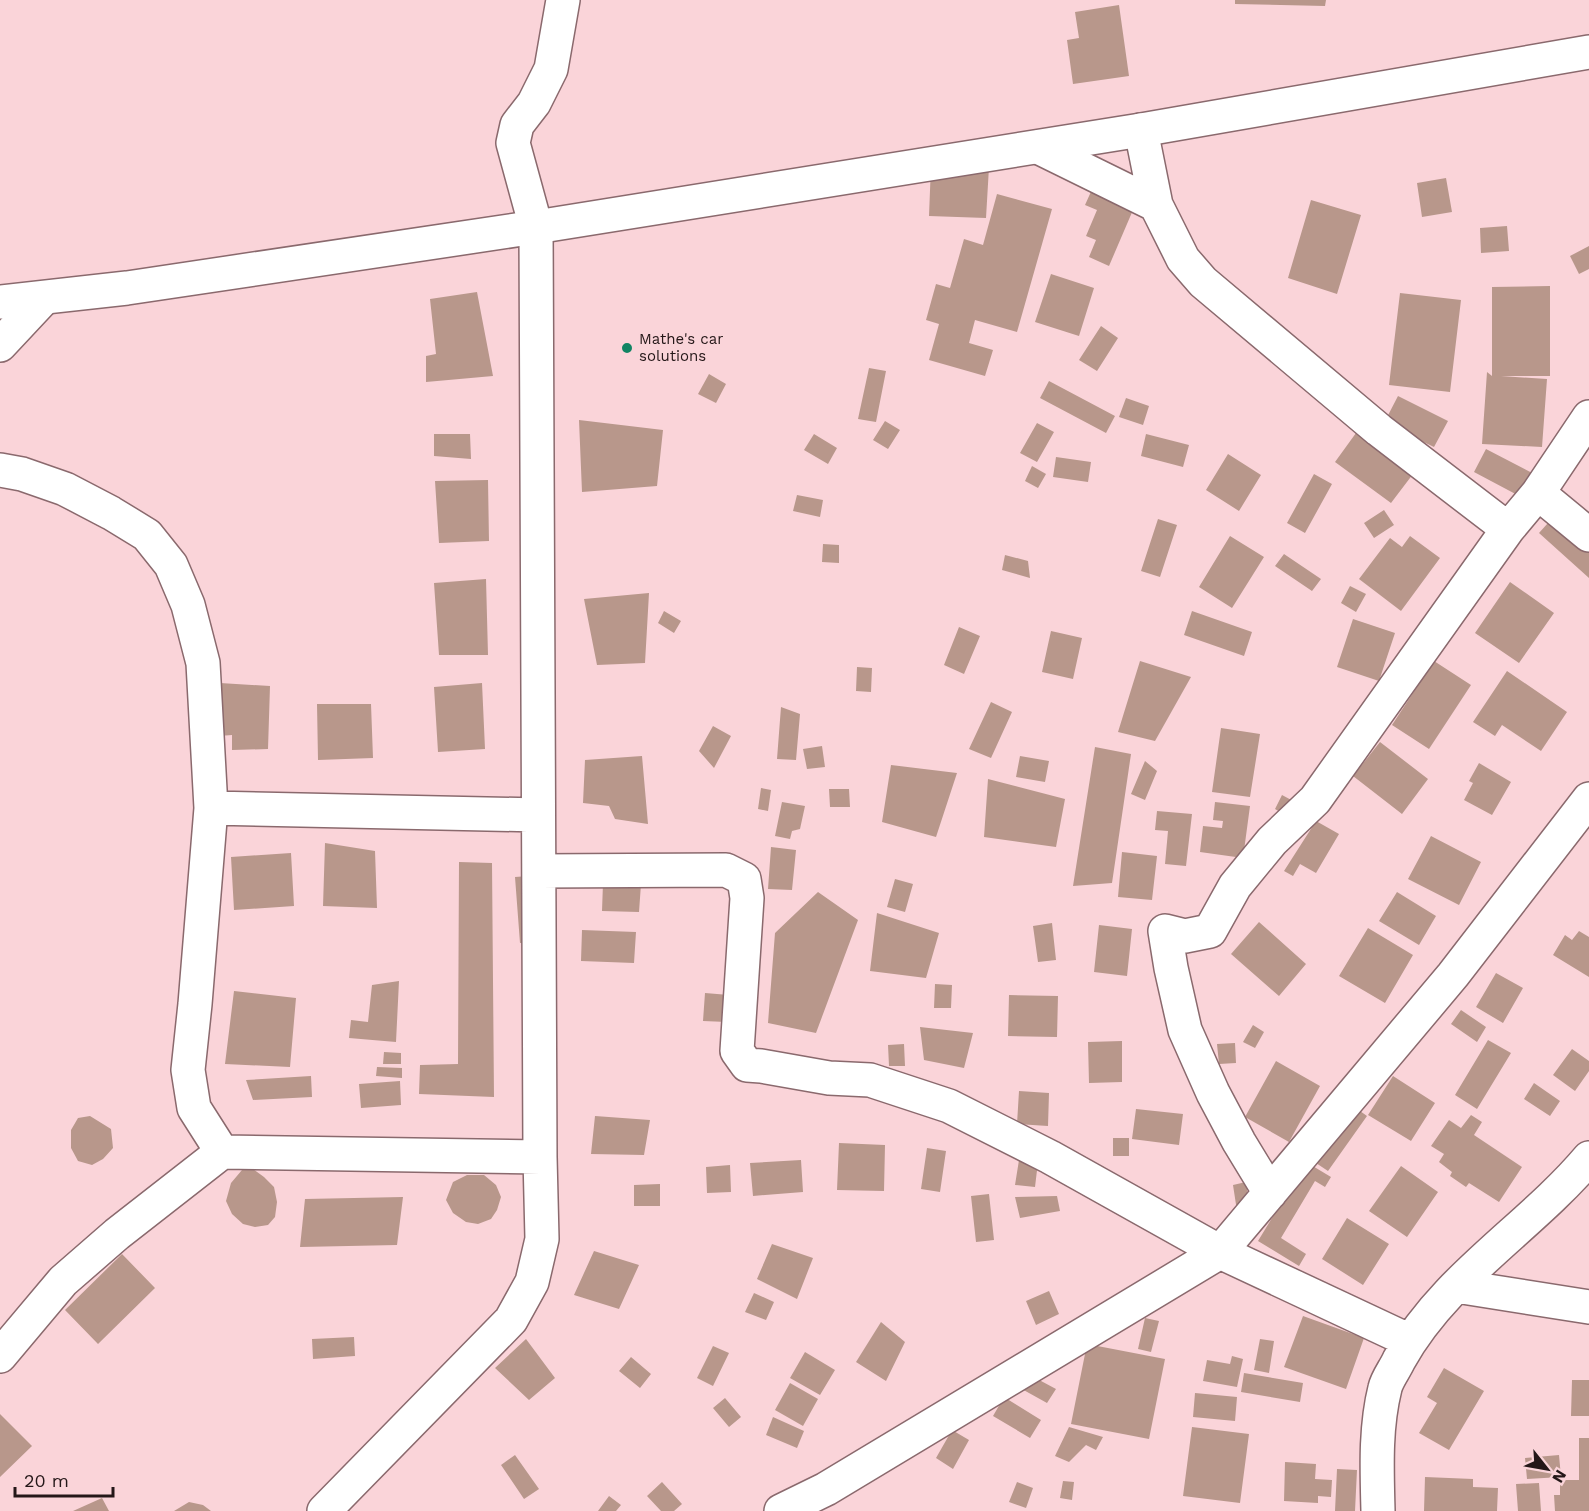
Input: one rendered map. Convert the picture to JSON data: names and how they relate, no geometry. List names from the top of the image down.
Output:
{
  "places": ["Mathe's car solutions"],
  "scale_bar": "20 m",
  "north": "bottom right"
}
